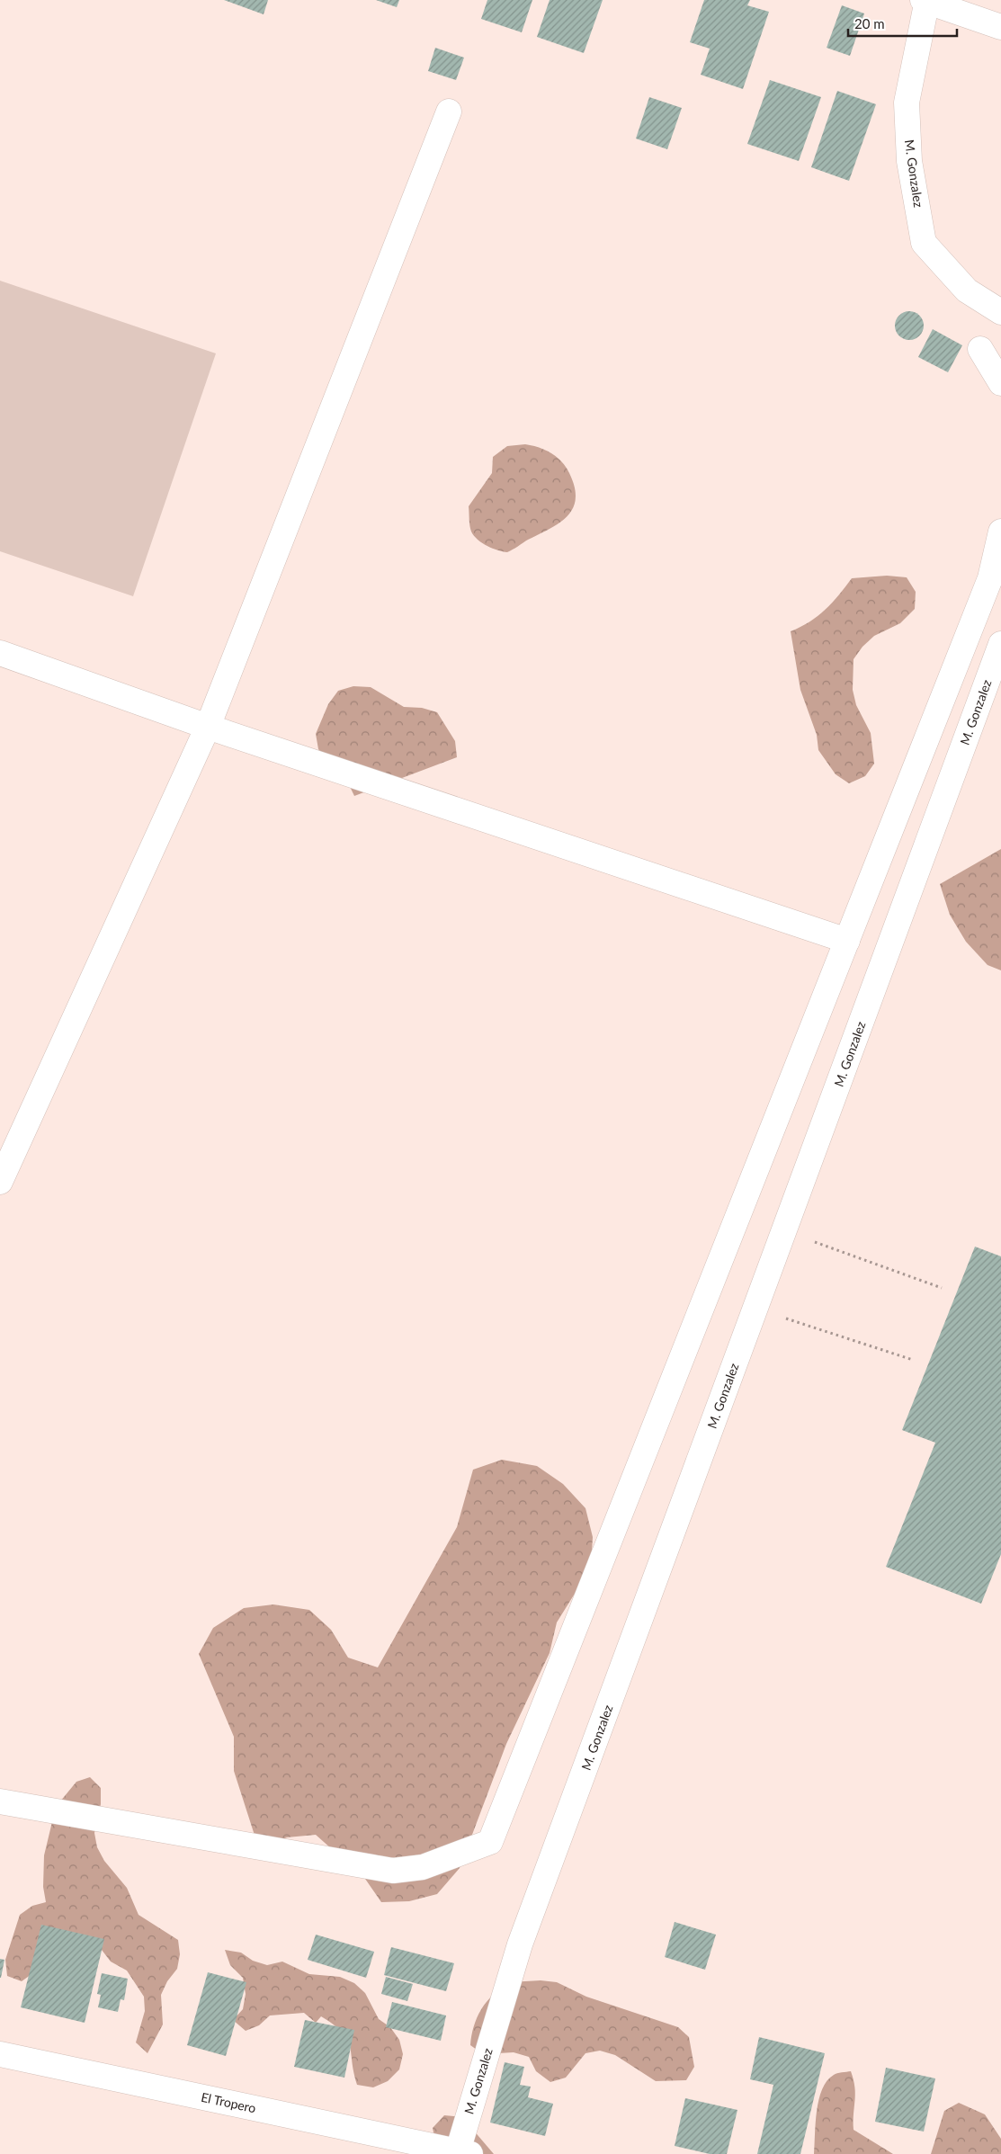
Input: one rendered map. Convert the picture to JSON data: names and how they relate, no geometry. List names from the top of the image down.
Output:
{
  "streets": {
    "street": ["M. Gonzalez", "El Tropero"]
  },
  "crossings": [
    ["M. Gonzalez", "El Tropero"]
  ],
  "scale_bar": "20 m"
}
